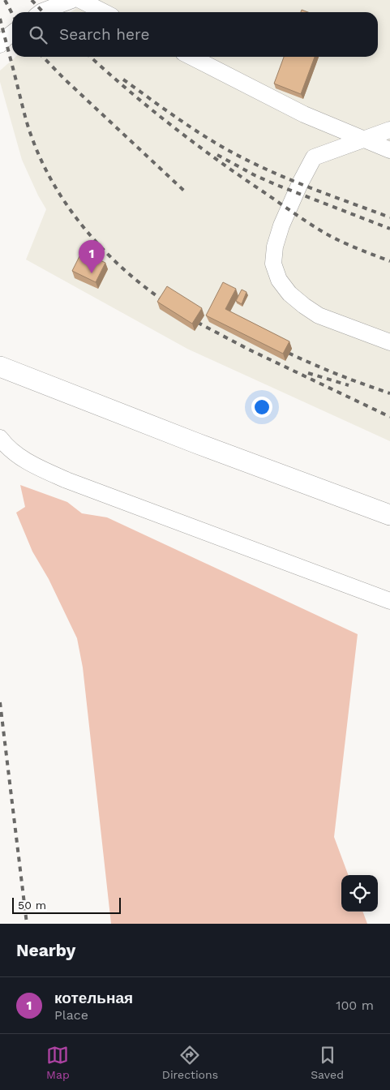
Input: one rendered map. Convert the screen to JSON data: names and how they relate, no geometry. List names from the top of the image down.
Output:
{
  "scale_bar": "50 m",
  "page": {
    "search": "Search here",
    "pins": "1",
    "scale": "50 m",
    "heading": "Nearby",
    "list": [
      {
        "mark": "1",
        "name": "котельная",
        "note": "Place",
        "value": "100 m"
      }
    ],
    "nav": ["Map", "Directions", "Saved"]
  }
}
